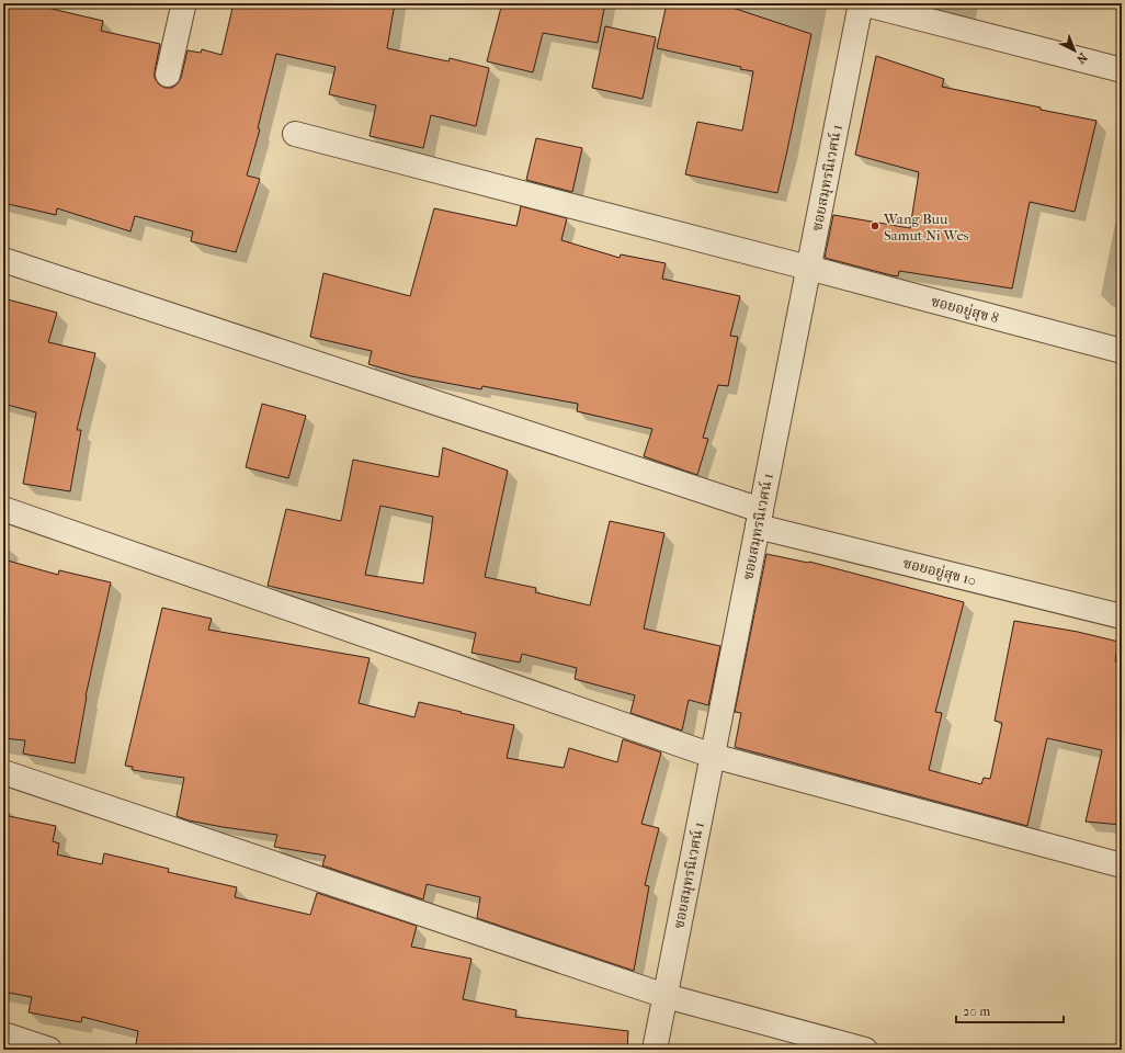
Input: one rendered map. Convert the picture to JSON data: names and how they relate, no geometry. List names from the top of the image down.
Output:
{
  "streets": {
    "street": ["ซอยสมุทรนิเวศน์ 1", "ซอยอยู่สุข 8", "ซอยอยู่สุข 10"]
  },
  "crossings": [
    ["ซอยสมุทรนิเวศน์ 1", "ซอยอยู่สุข 8"],
    ["ซอยสมุทรนิเวศน์ 1", "ซอยอยู่สุข 10"]
  ],
  "places": ["Wang Buu Samut Ni Wes"],
  "scale_bar": "20 m",
  "north": "bottom right"
}
